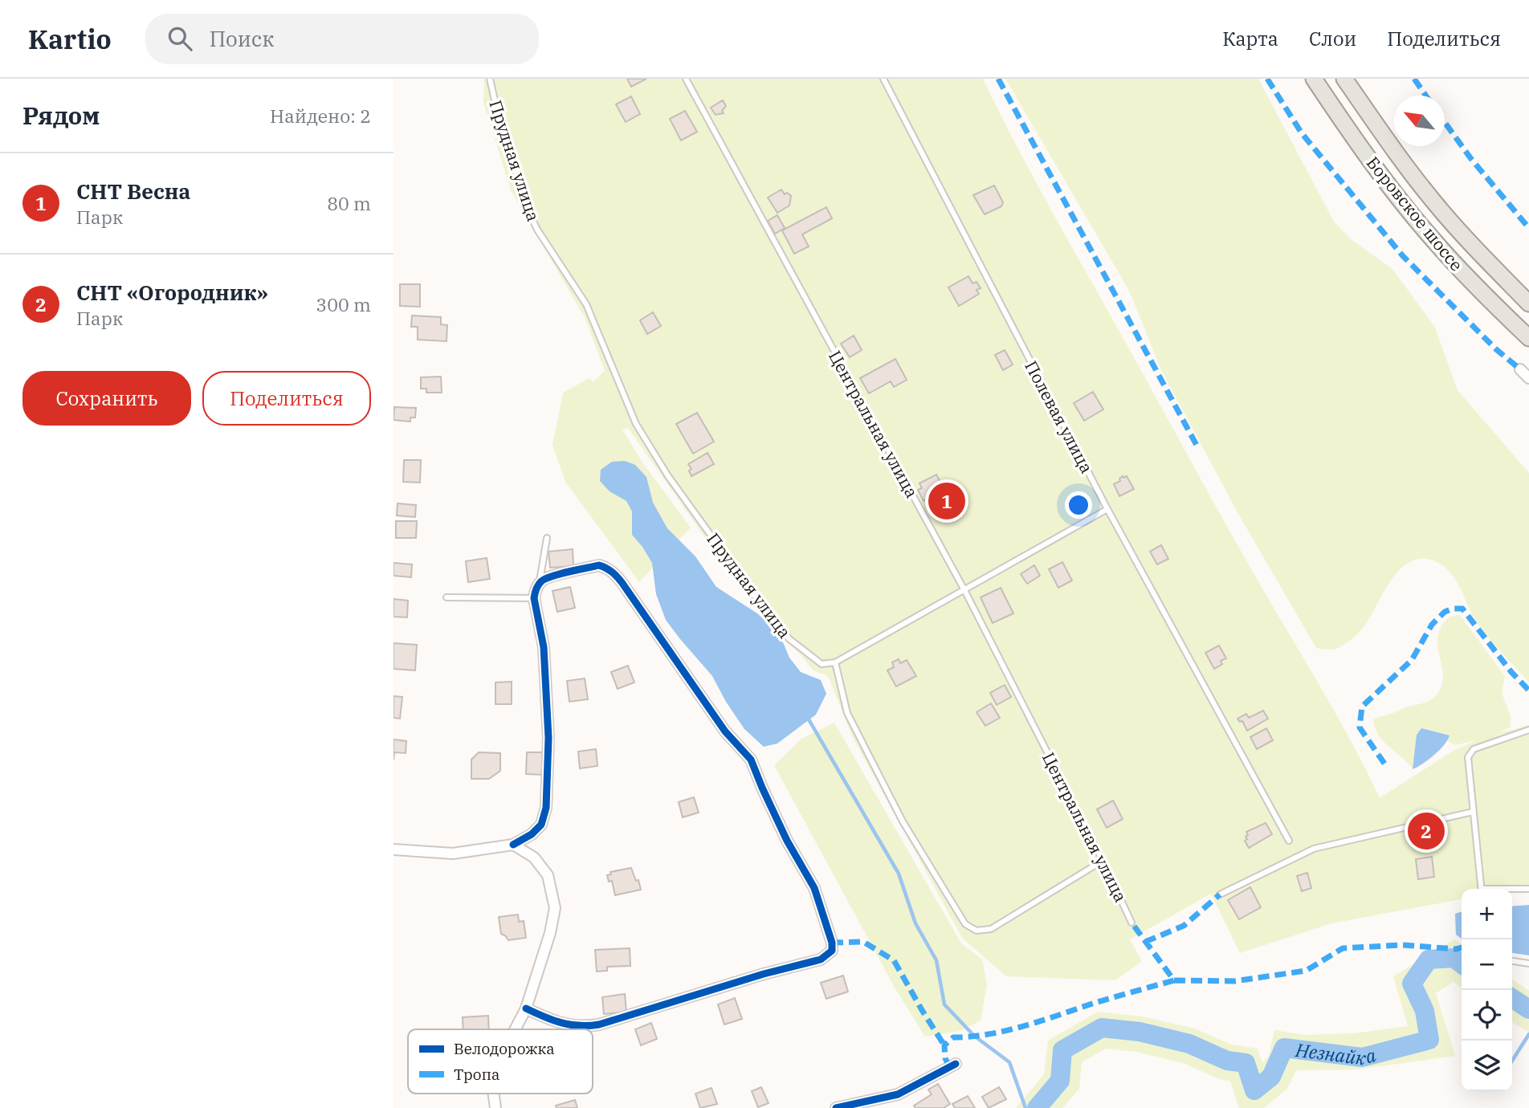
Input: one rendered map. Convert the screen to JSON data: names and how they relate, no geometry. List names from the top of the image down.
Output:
{
  "streets": {
    "main road": ["Боровское шоссе"],
    "lane": ["Прудная улица", "Полевая улица", "Центральная улица"]
  },
  "water": ["Незнайка"],
  "legend": ["Велодорожка", "Тропа"],
  "north": "top left",
  "page": {
    "header": "Kartio",
    "search": "Поиск",
    "nav": ["Карта", "Слои", "Поделиться"],
    "heading": ["Рядом", "Найдено: 2"],
    "list": [
      {
        "mark": "1",
        "name": "СНТ Весна",
        "note": "Парк",
        "value": "80 m"
      },
      {
        "mark": "2",
        "name": "СНТ «Огородник»",
        "note": "Парк",
        "value": "300 m"
      }
    ],
    "buttons": ["Сохранить", "Поделиться"],
    "pins": ["1", "2"],
    "map_buttons": ["+", "−"]
  }
}
